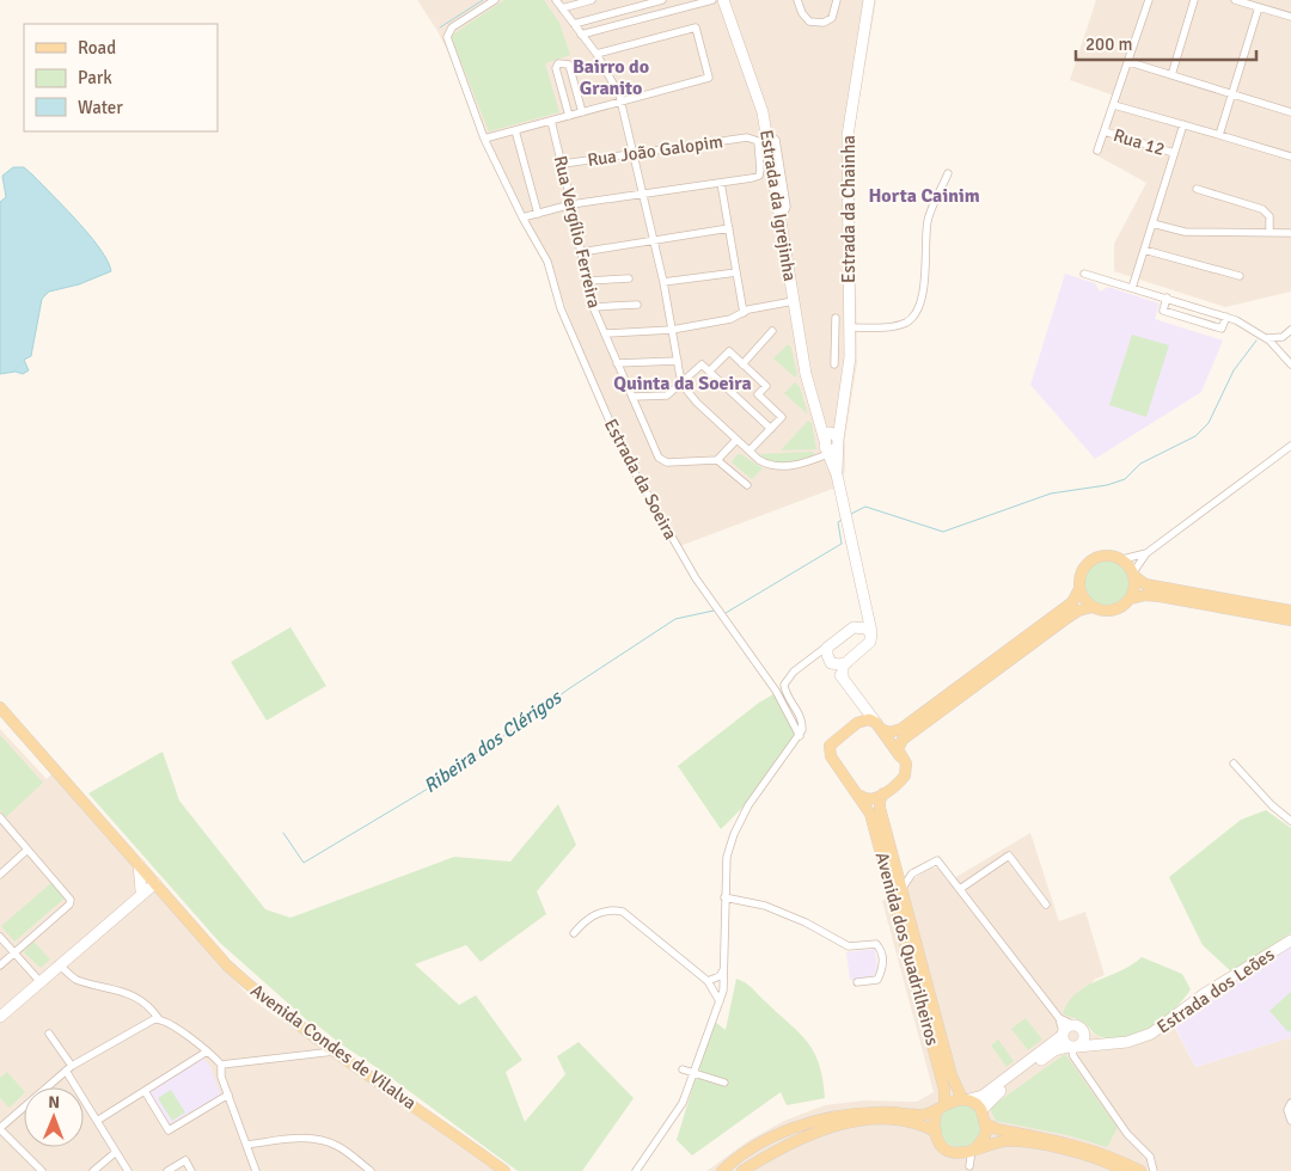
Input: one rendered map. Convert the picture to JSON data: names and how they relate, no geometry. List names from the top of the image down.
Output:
{
  "streets": {
    "main road": ["Avenida dos Quadrilheiros", "Avenida Condes de Vilalva"],
    "street": [
      "Rua 12",
      "Rua João Galopim",
      "Estrada da Igrejinha",
      "Estrada da Chainha",
      "Rua Vergílio Ferreira",
      "Estrada da Soeira",
      "Estrada dos Leões"
    ]
  },
  "crossings": [
    ["Rua João Galopim", "Rua Vergílio Ferreira"],
    ["Estrada da Igrejinha", "Estrada da Chainha"]
  ],
  "districts": ["Bairro do Granito", "Horta Cainim", "Quinta da Soeira"],
  "water": ["Ribeira dos Clérigos"],
  "legend": ["Road", "Park", "Water"],
  "scale_bar": "200 m",
  "north": "top"
}
